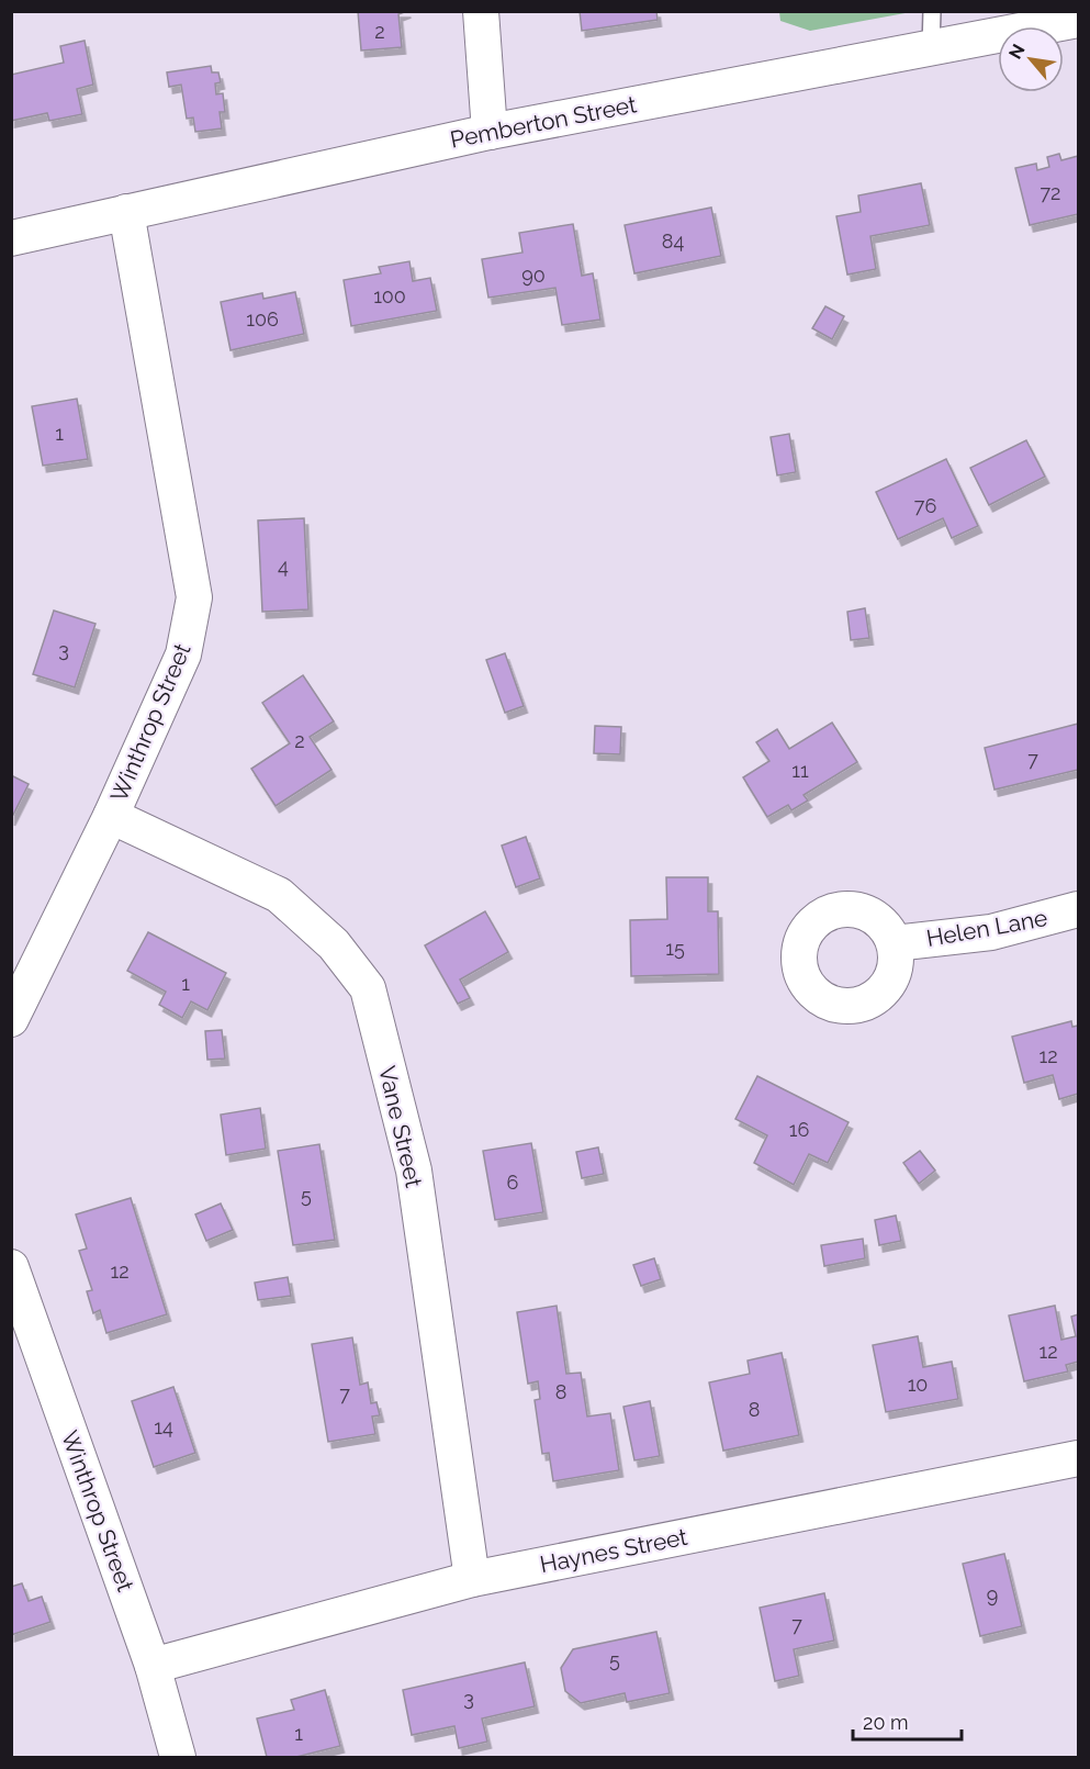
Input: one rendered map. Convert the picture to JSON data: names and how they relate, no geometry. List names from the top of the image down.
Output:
{
  "streets": {
    "street": [
      "Pemberton Street",
      "Winthrop Street",
      "Helen Lane",
      "Vane Street",
      "Haynes Street"
    ]
  },
  "crossings": [
    ["Pemberton Street", "Winthrop Street"],
    ["Winthrop Street", "Vane Street"],
    ["Winthrop Street", "Haynes Street"],
    ["Vane Street", "Haynes Street"]
  ],
  "house_numbers": [
    "2",
    "72",
    "84",
    "90",
    "100",
    "106",
    "1",
    "76",
    "4",
    "3",
    "2",
    "7",
    "11",
    "15",
    "1",
    "12",
    "16",
    "6",
    "5",
    "12",
    "12",
    "10",
    "8",
    "7",
    "8",
    "14",
    "9",
    "7",
    "5",
    "3",
    "1"
  ],
  "scale_bar": "20 m",
  "north": "top left"
}
